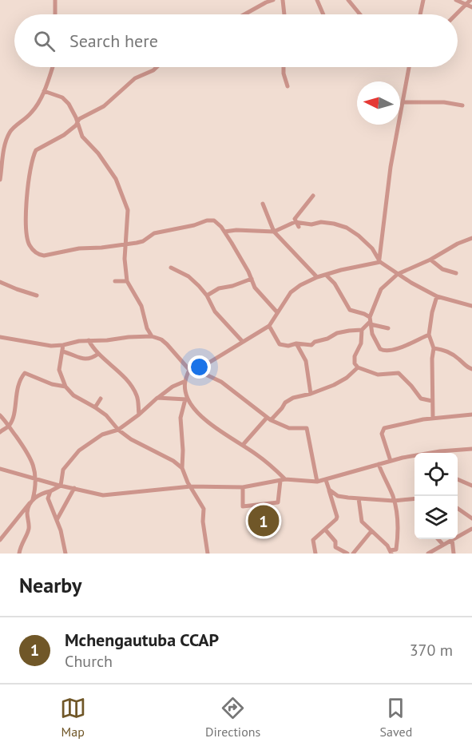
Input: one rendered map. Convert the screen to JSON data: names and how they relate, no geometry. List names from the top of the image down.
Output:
{
  "north": "left",
  "page": {
    "search": "Search here",
    "pins": "1",
    "heading": "Nearby",
    "list": [
      {
        "mark": "1",
        "name": "Mchengautuba CCAP",
        "note": "Church",
        "value": "370 m"
      }
    ],
    "nav": ["Map", "Directions", "Saved"]
  }
}
